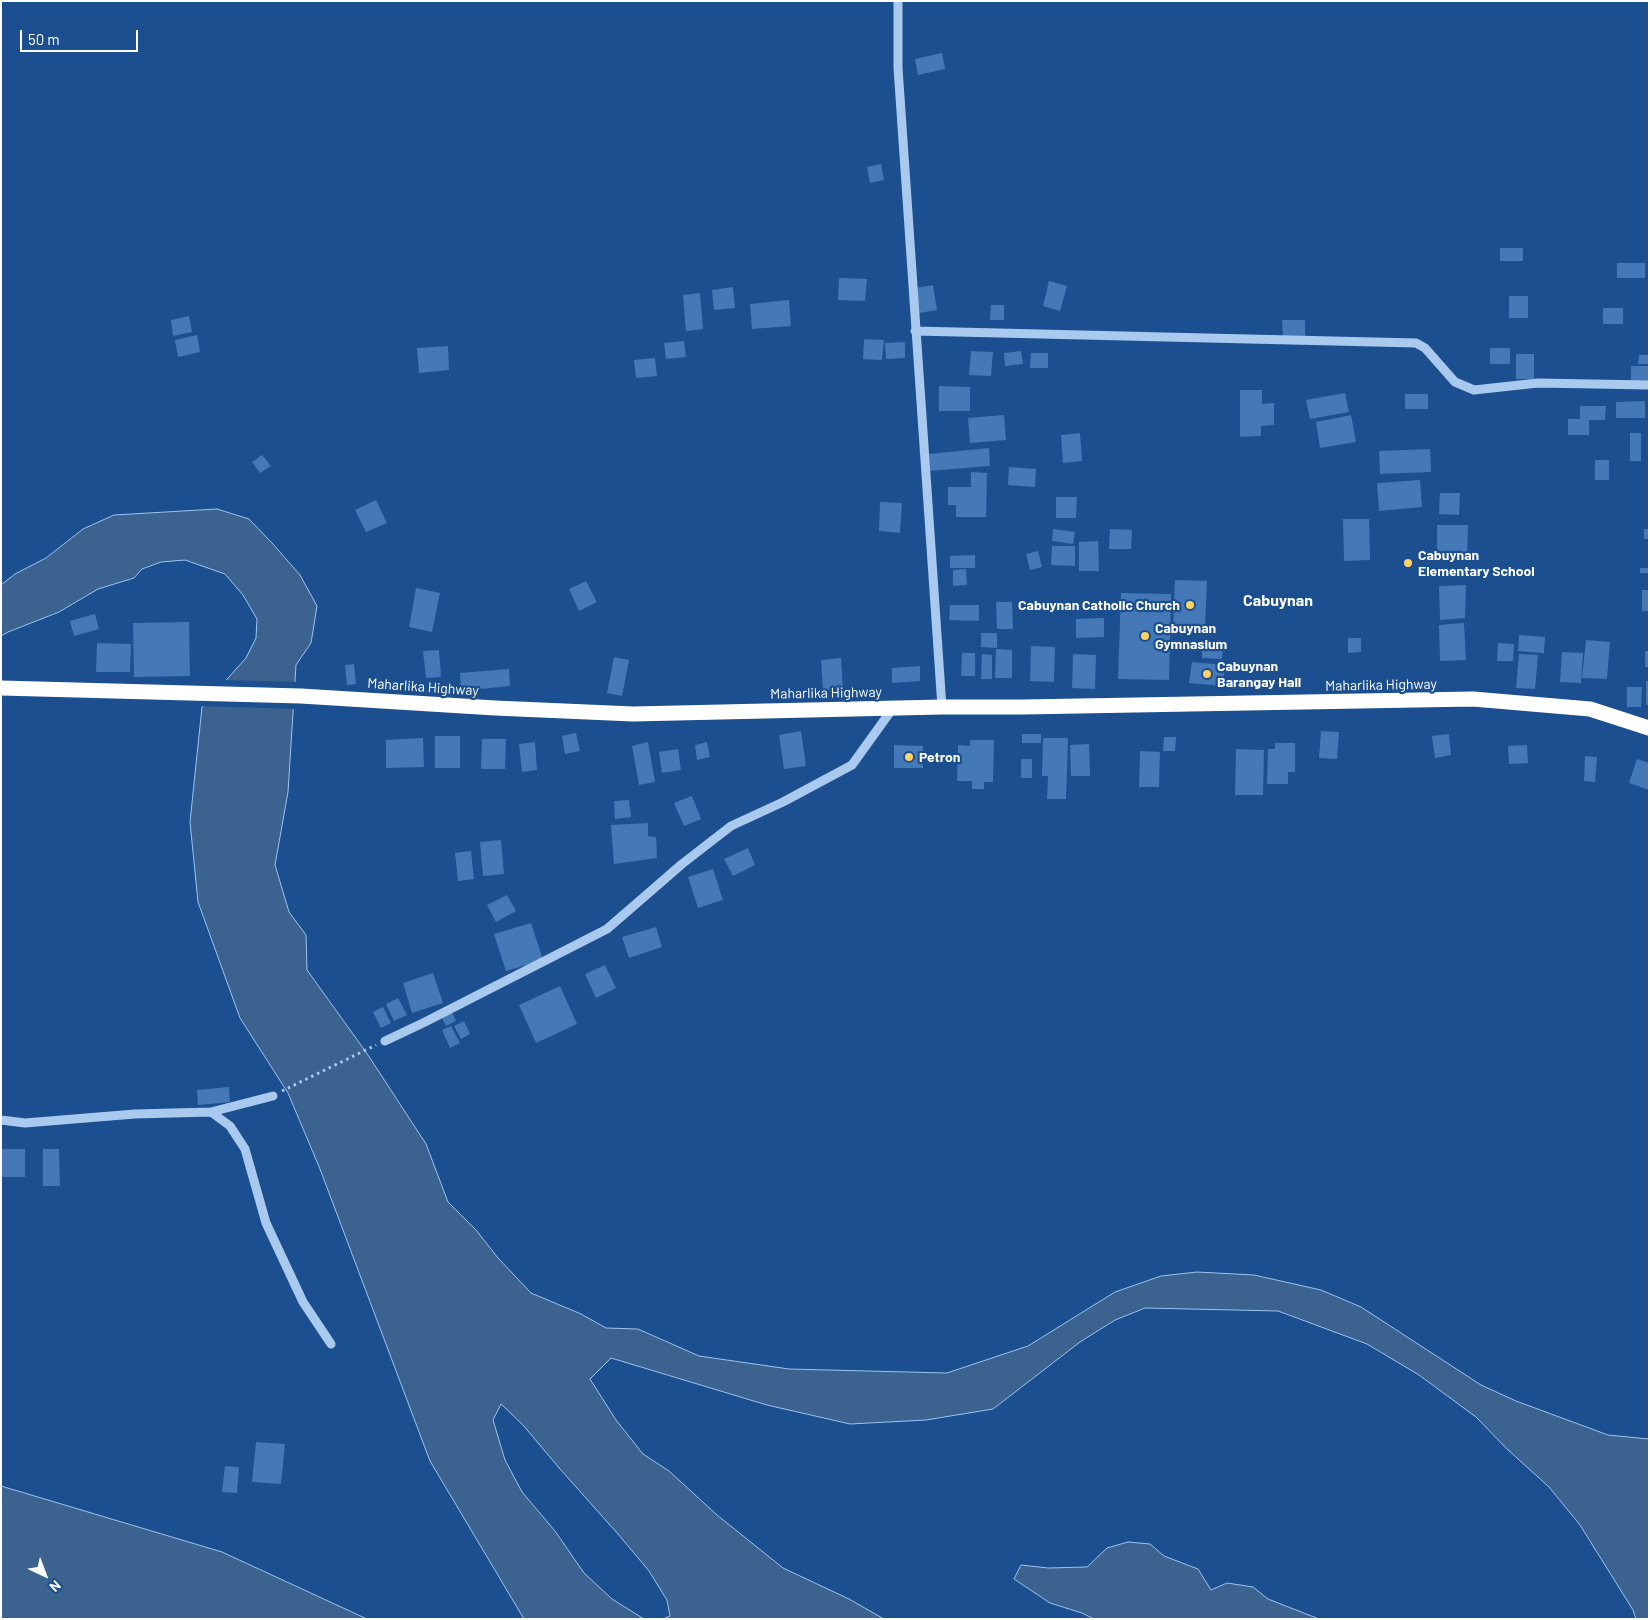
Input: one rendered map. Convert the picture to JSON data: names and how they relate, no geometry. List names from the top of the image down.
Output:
{
  "streets": {
    "highway": ["Maharlika Highway"]
  },
  "districts": ["Cabuynan"],
  "places": [
    "Cabuynan Elementary School",
    "Cabuynan Catholic Church",
    "Cabuynan Gymnasium",
    "Cabuynan Barangay Hall",
    "Petron"
  ],
  "scale_bar": "50 m",
  "north": "bottom right"
}
